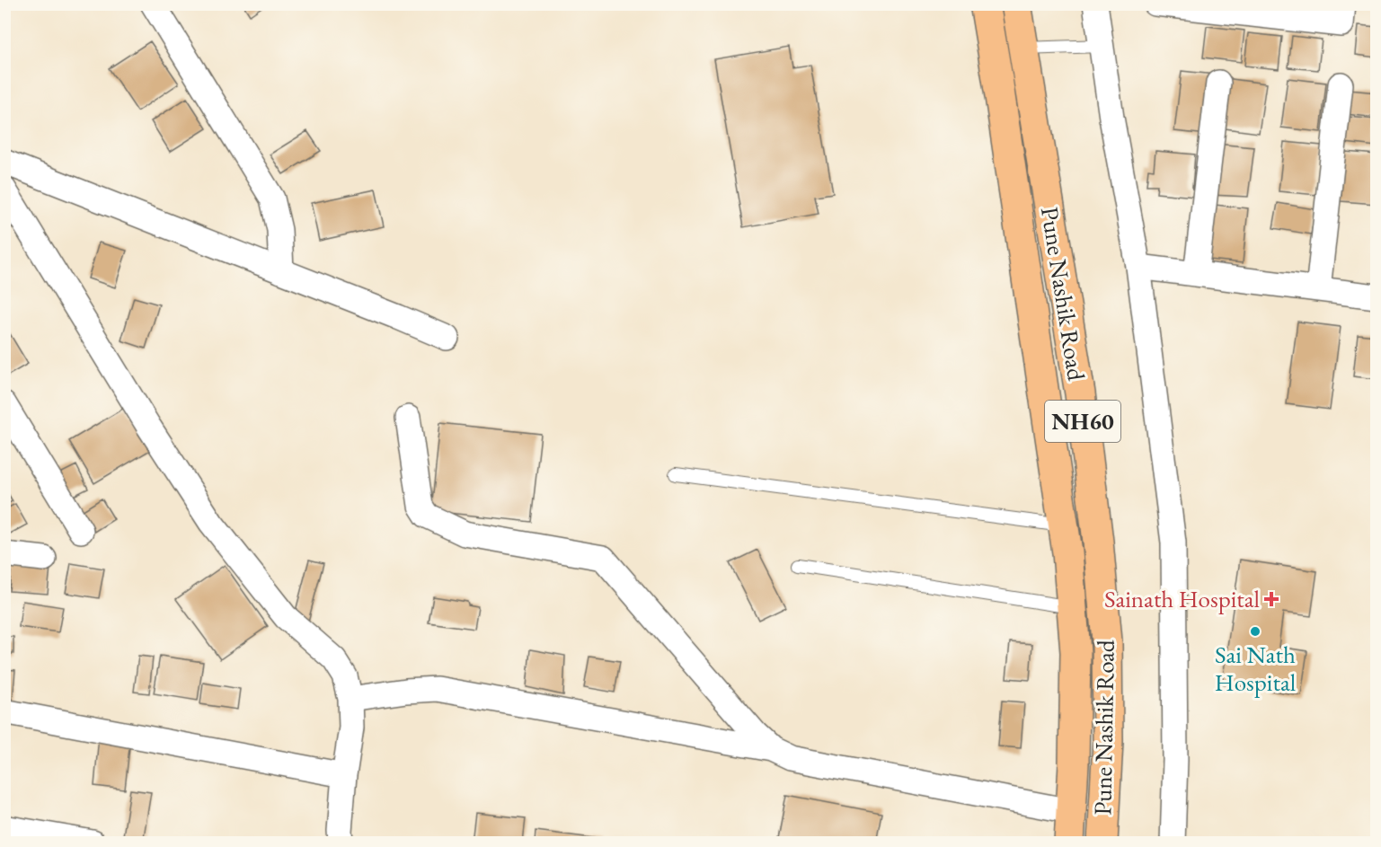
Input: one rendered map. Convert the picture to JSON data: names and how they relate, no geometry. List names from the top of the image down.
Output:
{
  "streets": {
    "highway": ["Pune Nashik Road", "NH60"]
  },
  "places": {
    "health": ["Sainath Hospital"],
    "other": ["Sai Nath Hospital"]
  }
}
